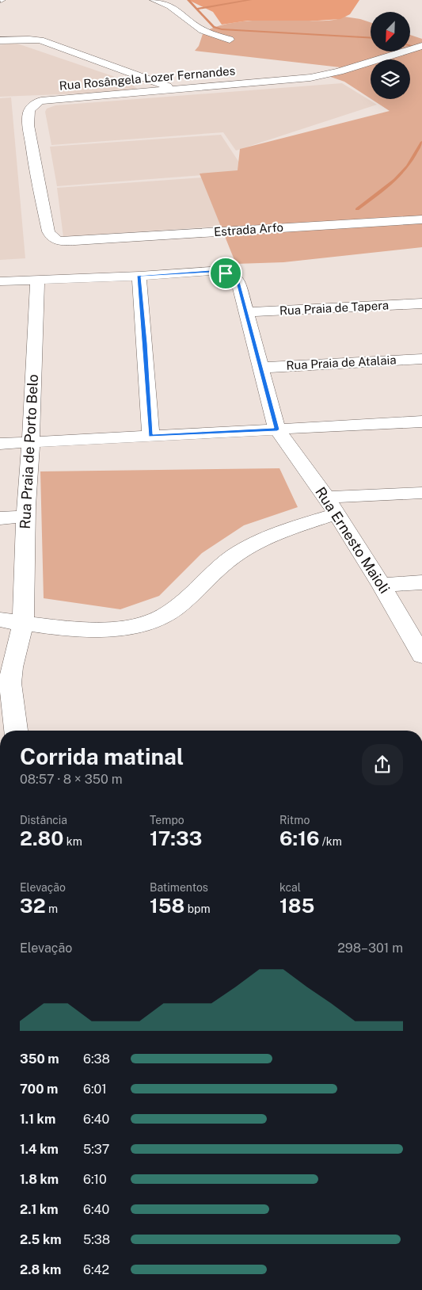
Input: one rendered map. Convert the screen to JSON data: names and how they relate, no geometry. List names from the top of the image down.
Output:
{
  "streets": {
    "street": [
      "Rua Rosângela Lozer Fernandes",
      "Estrada Arfo",
      "Rua Praia de Tapera",
      "Rua Praia de Atalaia",
      "Rua Praia de Porto Belo",
      "Rua Ernesto Maioli"
    ]
  },
  "crossings": [
    ["Rua Rosângela Lozer Fernandes", "Estrada Arfo"]
  ],
  "north": "bottom left",
  "page": {
    "heading": ["Corrida matinal", "08:57 · 8 × 350 m"],
    "stats": [
      ["Distância", "2.80 km"],
      ["Tempo", "17:33"],
      ["Ritmo", "6:16 /km"],
      ["Elevação", "32 m"],
      ["Batimentos", "158 bpm"],
      ["kcal", "185"]
    ],
    "chart": ["Elevação", "298–301 m"],
    "list": [
      {
        "name": "350 m",
        "note": "6:38"
      },
      {
        "name": "700 m",
        "note": "6:01"
      },
      {
        "name": "1.1 km",
        "note": "6:40"
      },
      {
        "name": "1.4 km",
        "note": "5:37"
      },
      {
        "name": "1.8 km",
        "note": "6:10"
      },
      {
        "name": "2.1 km",
        "note": "6:40"
      },
      {
        "name": "2.5 km",
        "note": "5:38"
      },
      {
        "name": "2.8 km",
        "note": "6:42"
      }
    ]
  }
}
